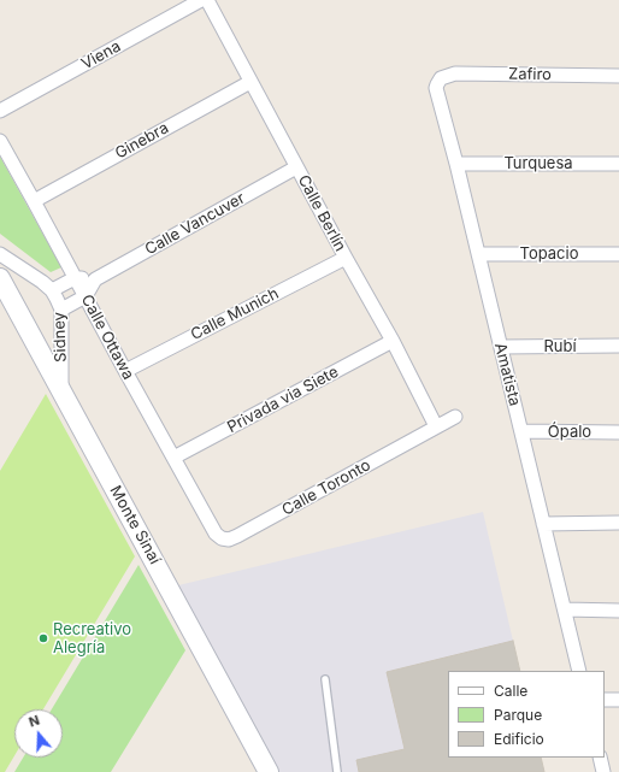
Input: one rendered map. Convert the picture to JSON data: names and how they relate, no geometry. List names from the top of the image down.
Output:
{
  "streets": {
    "street": [
      "Viena",
      "Zafiro",
      "Ginebra",
      "Turquesa",
      "Calle Berlín",
      "Calle Vancuver",
      "Topacio",
      "Calle Munich",
      "Sidney",
      "Calle Ottawa",
      "Rubí",
      "Amatista",
      "Privada via Siete",
      "Ópalo",
      "Calle Toronto",
      "Monte Sinaí"
    ]
  },
  "crossings": [
    ["Zafiro", "Amatista"],
    ["Ginebra", "Calle Berlín"],
    ["Ginebra", "Calle Ottawa"],
    ["Turquesa", "Amatista"],
    ["Calle Berlín", "Calle Vancuver"],
    ["Calle Berlín", "Calle Munich"],
    ["Calle Berlín", "Privada via Siete"],
    ["Calle Berlín", "Calle Toronto"],
    ["Topacio", "Amatista"],
    ["Calle Munich", "Calle Ottawa"],
    ["Sidney", "Monte Sinaí"],
    ["Calle Ottawa", "Privada via Siete"],
    ["Calle Ottawa", "Calle Toronto"],
    ["Rubí", "Amatista"],
    ["Amatista", "Ópalo"]
  ],
  "places": ["Recreativo Alegría"],
  "legend": ["Calle", "Parque", "Edificio"],
  "north": "top"
}
